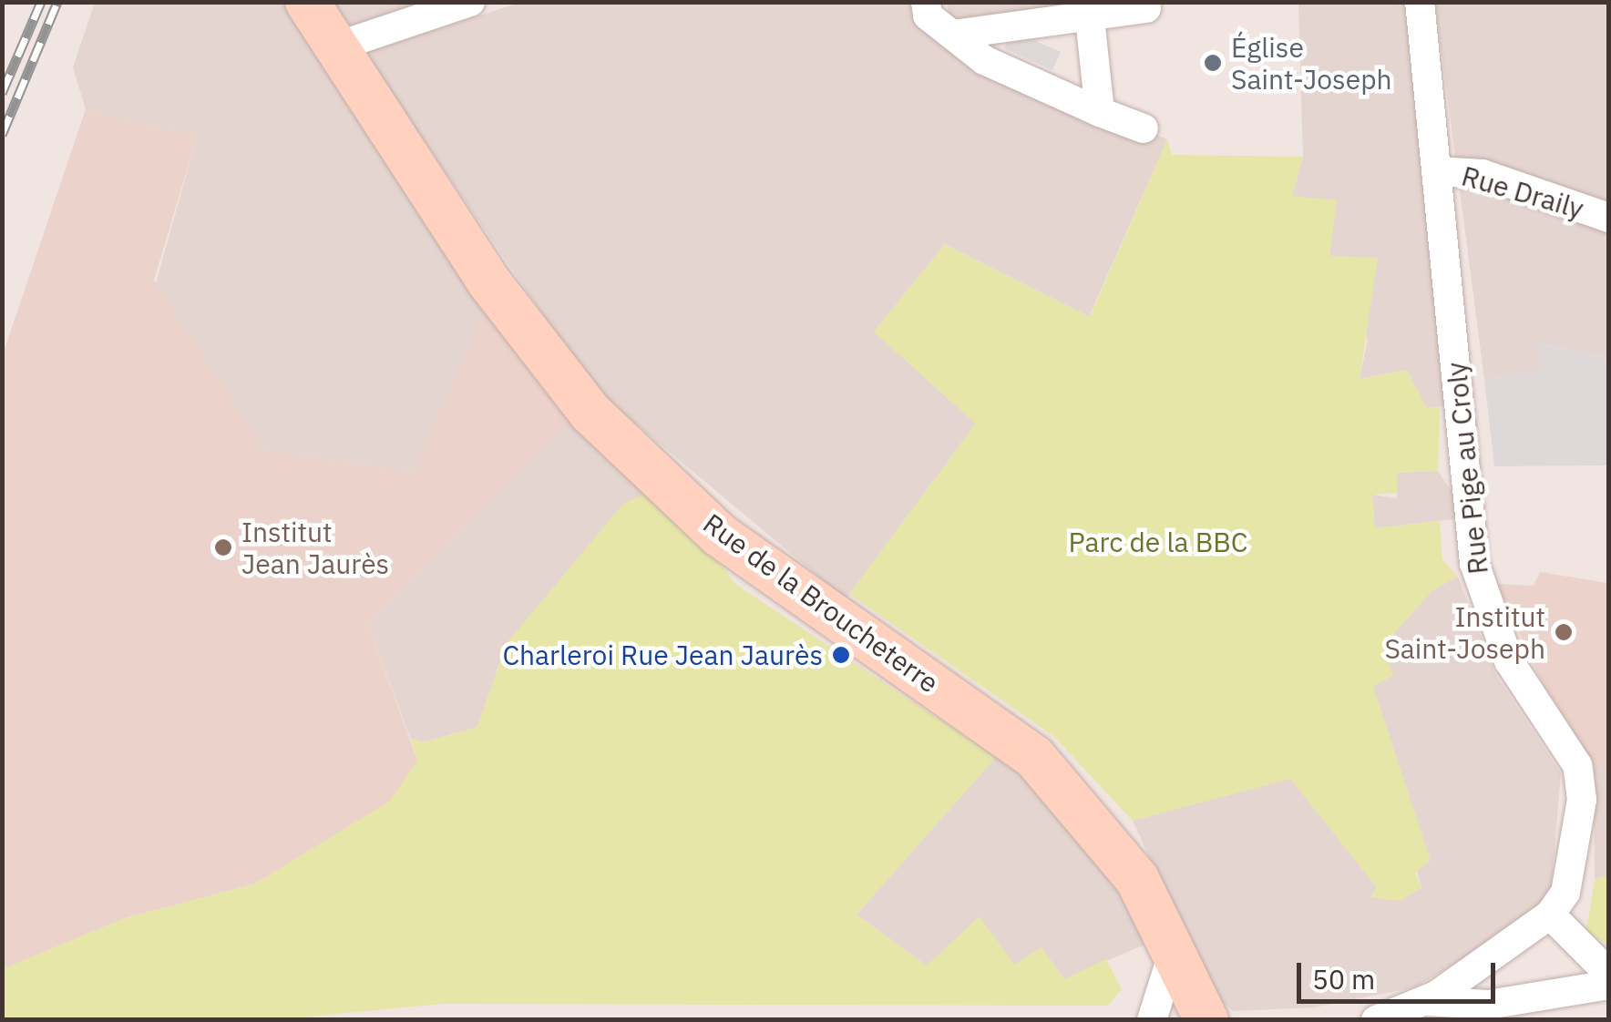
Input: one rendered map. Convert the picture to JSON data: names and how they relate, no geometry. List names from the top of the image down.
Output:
{
  "streets": {
    "main road": ["Rue de la Broucheterre"],
    "street": ["Rue Draily", "Rue Pige au Croly"]
  },
  "crossings": [
    ["Rue Draily", "Rue Pige au Croly"]
  ],
  "parks": ["Parc de la BBC"],
  "places": [
    "Église Saint-Joseph",
    "Institut Jean Jaurès",
    "Institut Saint-Joseph",
    "Charleroi Rue Jean Jaurès"
  ],
  "scale_bar": "50 m"
}
